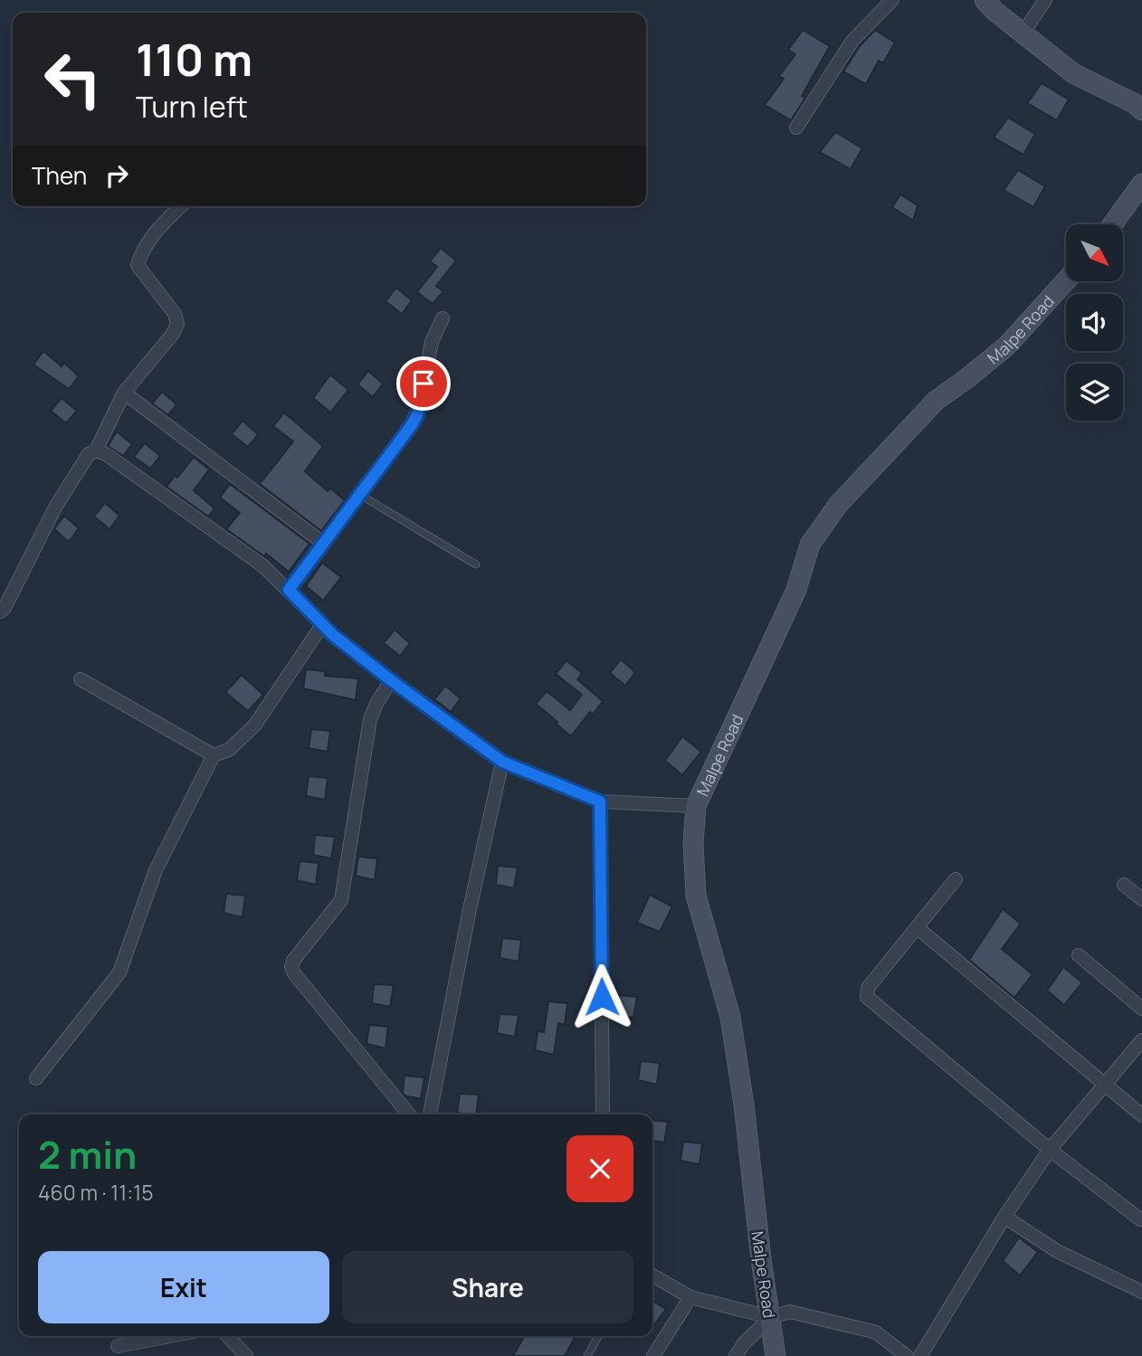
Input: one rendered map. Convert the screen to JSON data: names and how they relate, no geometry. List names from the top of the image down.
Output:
{
  "streets": {
    "street": ["Malpe Road"]
  },
  "north": "bottom right",
  "page": {
    "turn": ["110 m", "Turn left"],
    "then": "Then",
    "heading": ["2 min", "460 m · 11:15"],
    "buttons": ["Exit", "Share"]
  }
}
